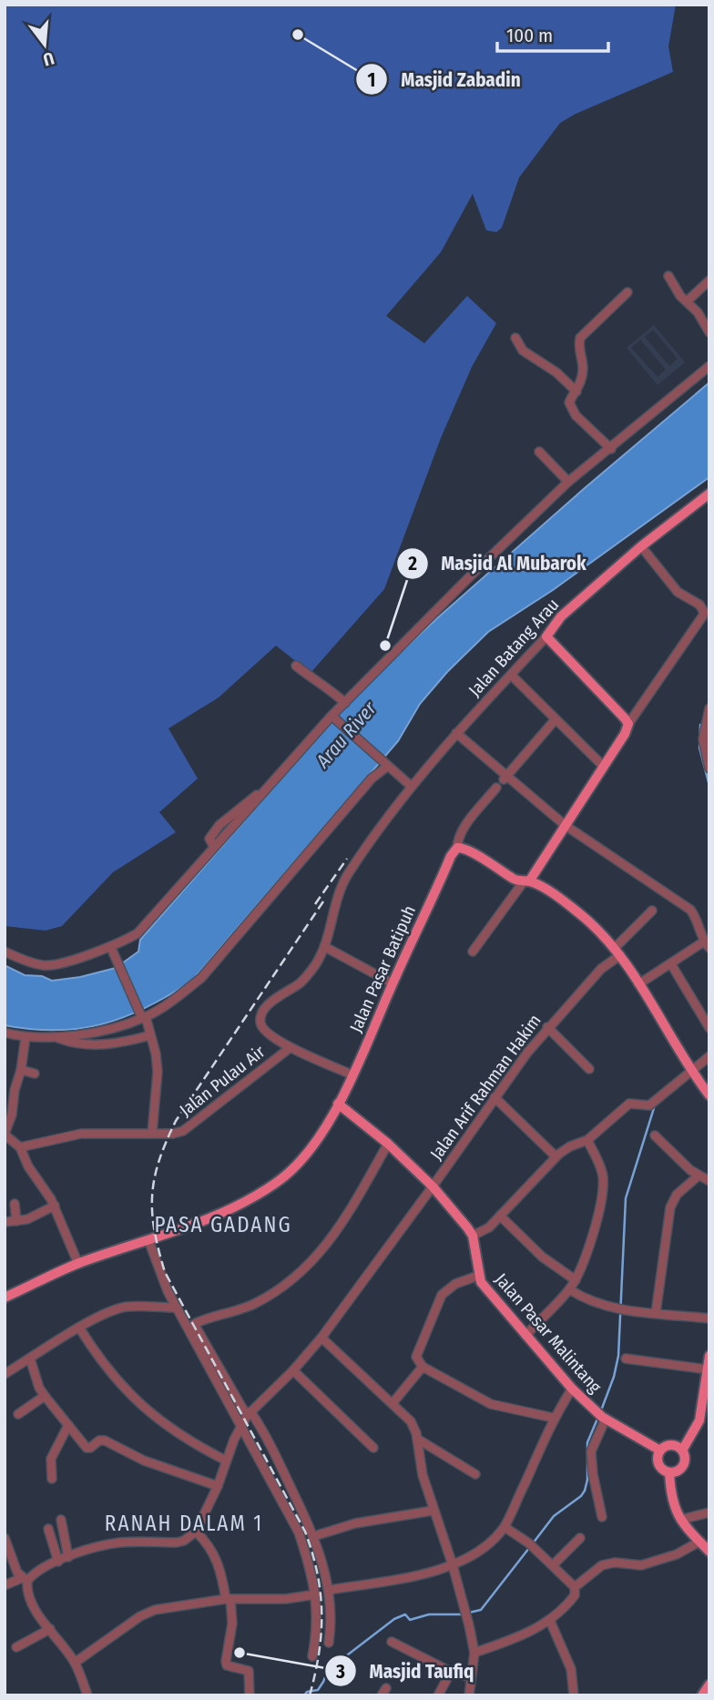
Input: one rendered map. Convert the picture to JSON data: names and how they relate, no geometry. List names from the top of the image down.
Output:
{
  "streets": {
    "main road": ["Jalan Batang Arau", "Jalan Pasar Batipuh", "Jalan Pasar Malintang"],
    "street": ["Jalan Pulau Air", "Jalan Arif Rahman Hakim"]
  },
  "crossings": [
    ["Jalan Batang Arau", "Jalan Pasar Batipuh"],
    ["Jalan Batang Arau", "Jalan Pulau Air"]
  ],
  "districts": ["PASA GADANG", "RANAH DALAM 1"],
  "water": ["Arau River"],
  "places": ["Masjid Zabadin", "Masjid Al Mubarok", "Masjid Taufiq"],
  "scale_bar": "100 m",
  "north": "bottom"
}
